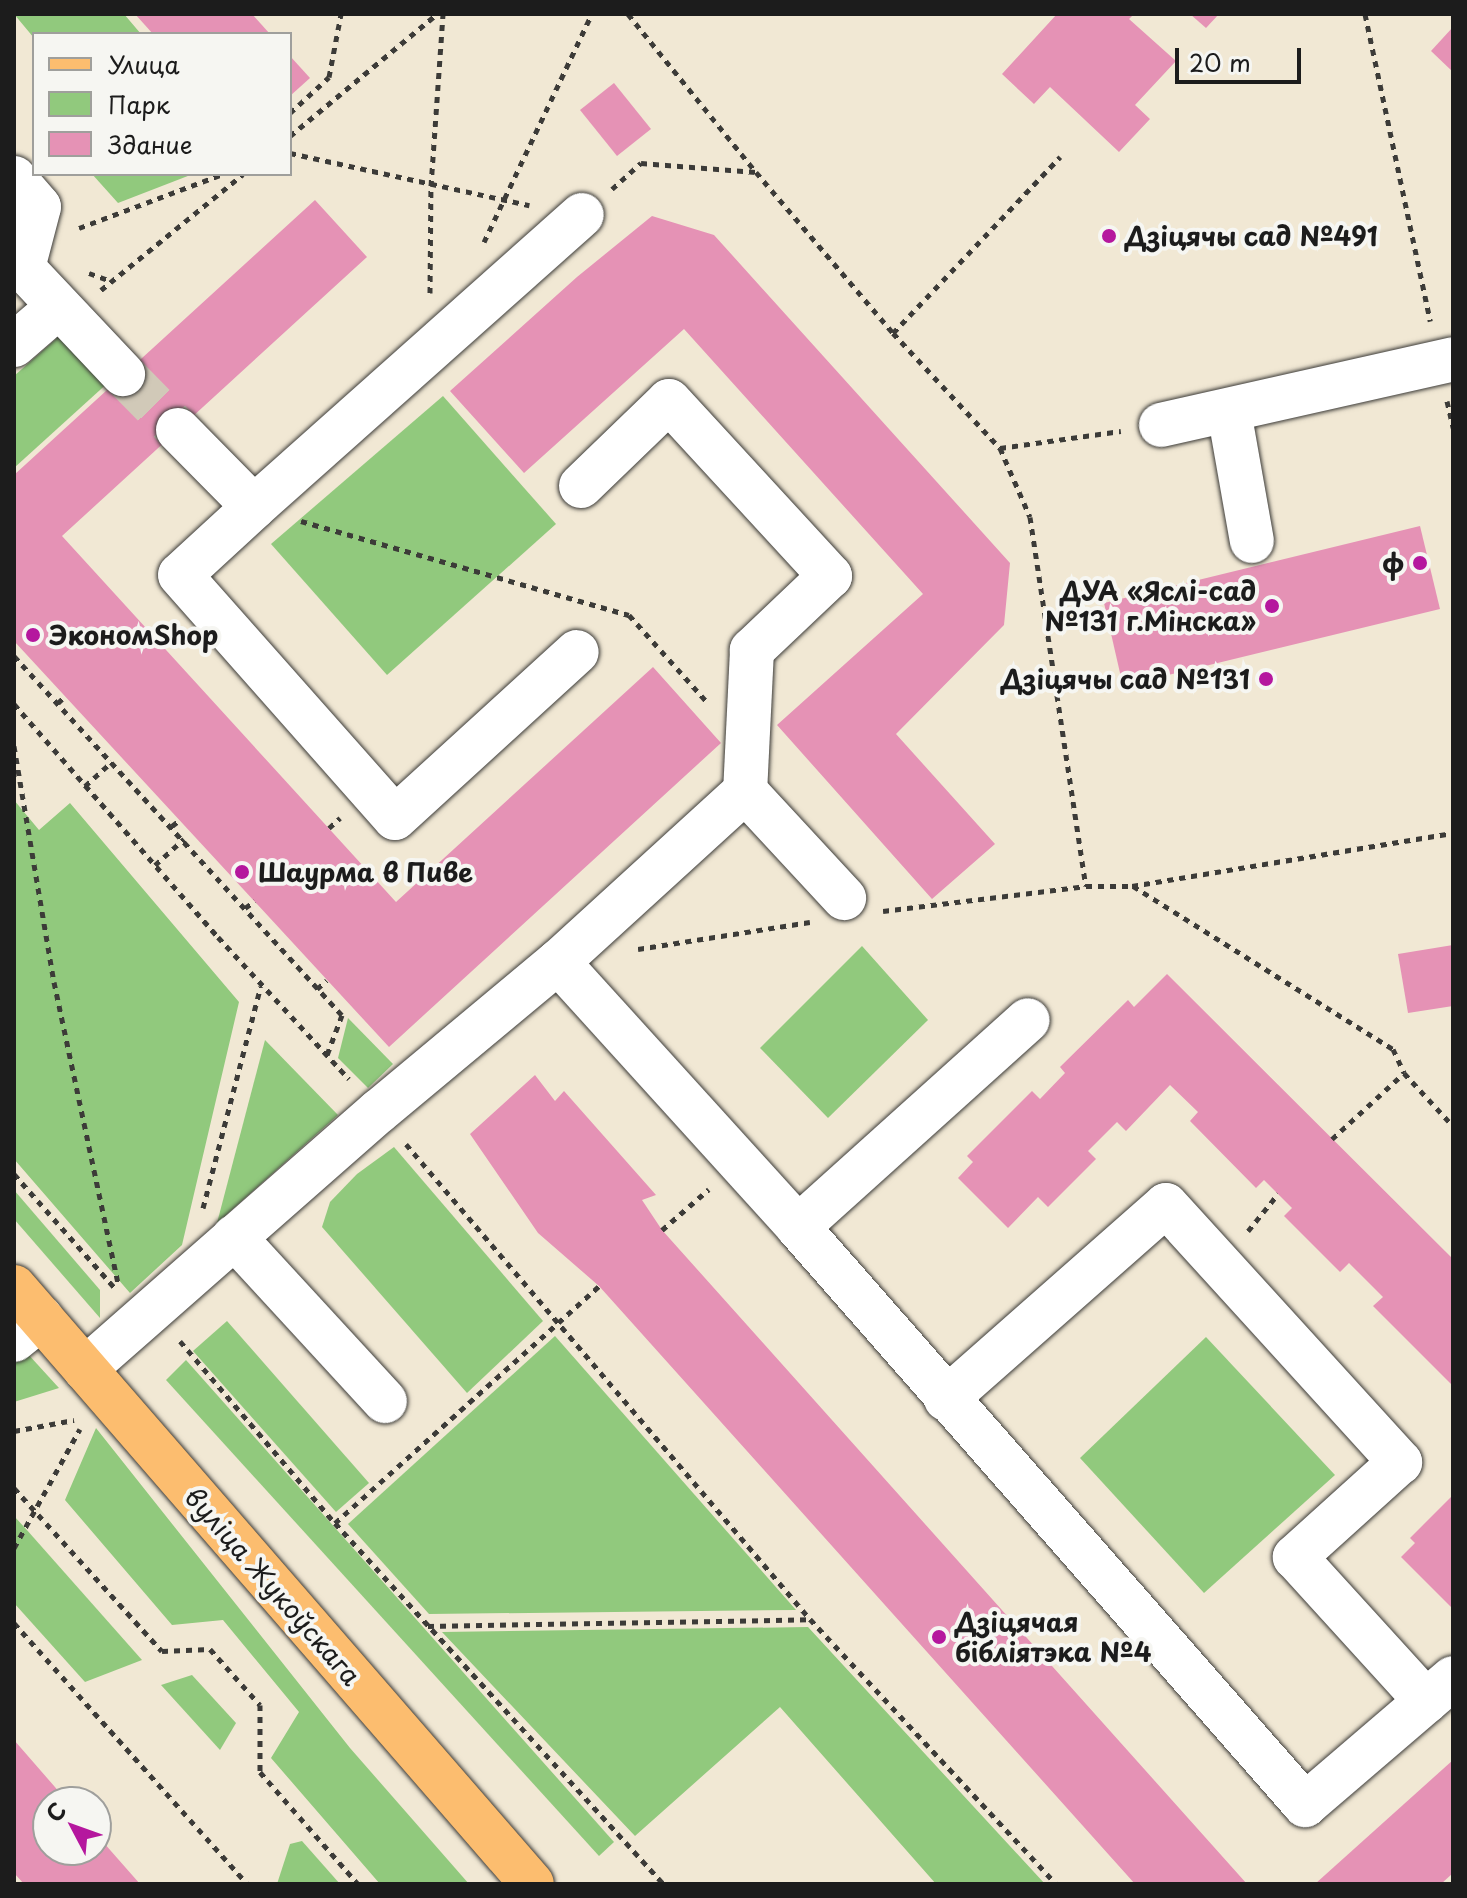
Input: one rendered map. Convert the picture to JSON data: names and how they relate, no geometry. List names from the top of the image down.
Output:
{
  "streets": {
    "main road": ["вуліца Жукоўскага"]
  },
  "places": [
    "Дзіцячы сад №491",
    "ф",
    "ДУА «Яслі-сад №131 г.Мінска»",
    "ЭкономShop",
    "Дзіцячы сад №131",
    "Шаурма в Пиве",
    "Дзіцячая бібліятэка №4"
  ],
  "legend": ["Улица", "Парк", "Здание"],
  "scale_bar": "20 m",
  "north": "top left"
}
